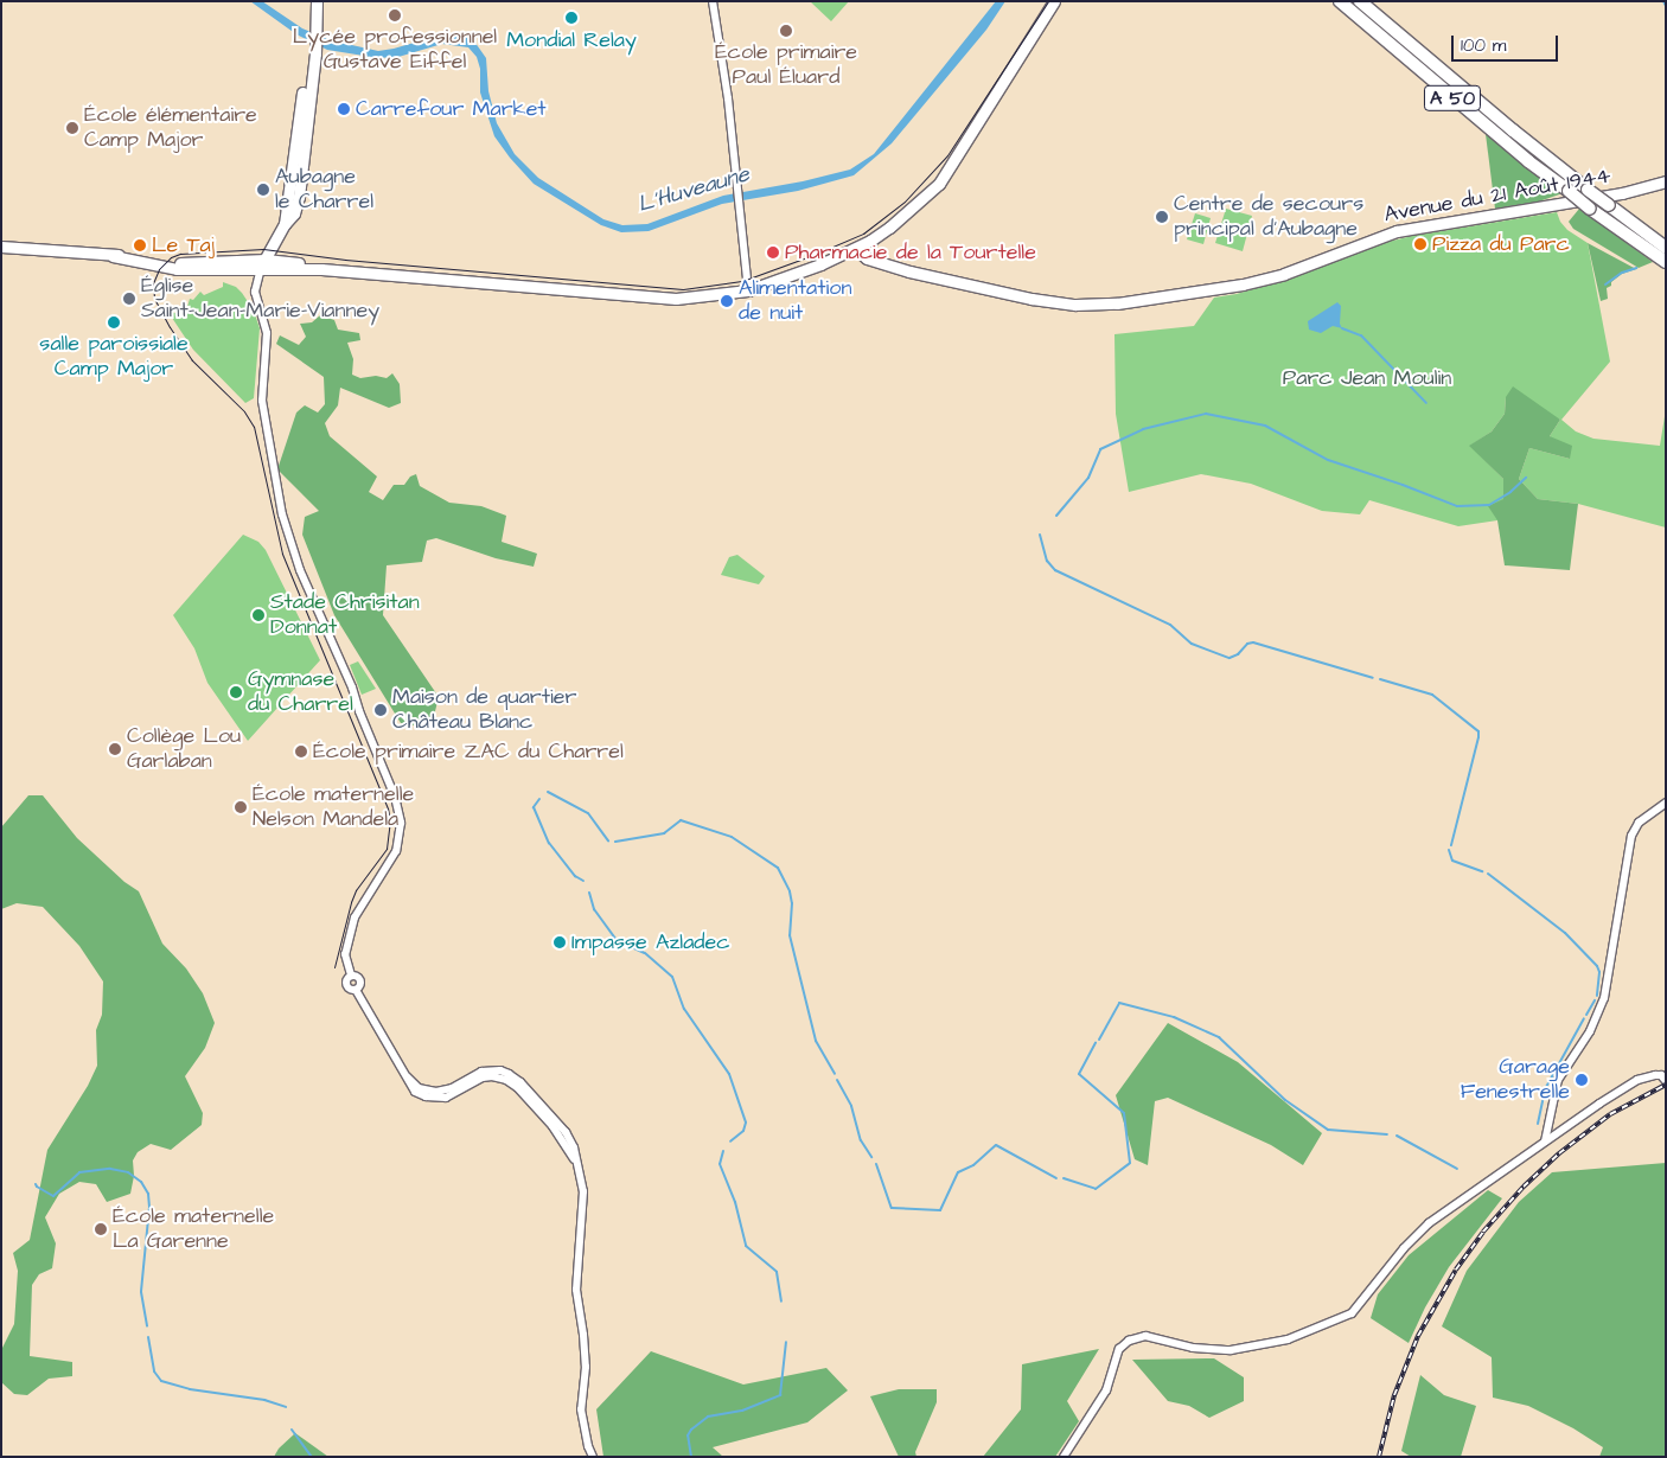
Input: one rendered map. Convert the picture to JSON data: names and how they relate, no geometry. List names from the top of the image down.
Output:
{
  "streets": {
    "highway": ["A 50"],
    "main road": ["Avenue du 21 Août 1944"]
  },
  "water": ["L'Huveaune"],
  "parks": ["Parc Jean Moulin"],
  "places": [
    "Lycée professionnel Gustave Eiffel",
    "Mondial Relay",
    "École primaire Paul Éluard",
    "Carrefour Market",
    "École élémentaire Camp Major",
    "Aubagne le Charrel",
    "Centre de secours principal d'Aubagne",
    "Pizza du Parc",
    "Le Taj",
    "Pharmacie de la Tourtelle",
    "Église Saint-Jean-Marie-Vianney",
    "Alimentation de nuit",
    "salle paroissiale Camp Major",
    "Stade Chrisitan Donnat",
    "Gymnase du Charrel",
    "Maison de quartier Château Blanc",
    "Collège Lou Garlaban",
    "École primaire ZAC du Charrel",
    "École maternelle Nelson Mandela",
    "Impasse Azladec",
    "Garage Fenestrelle",
    "École maternelle La Garenne"
  ],
  "scale_bar": "100 m"
}
